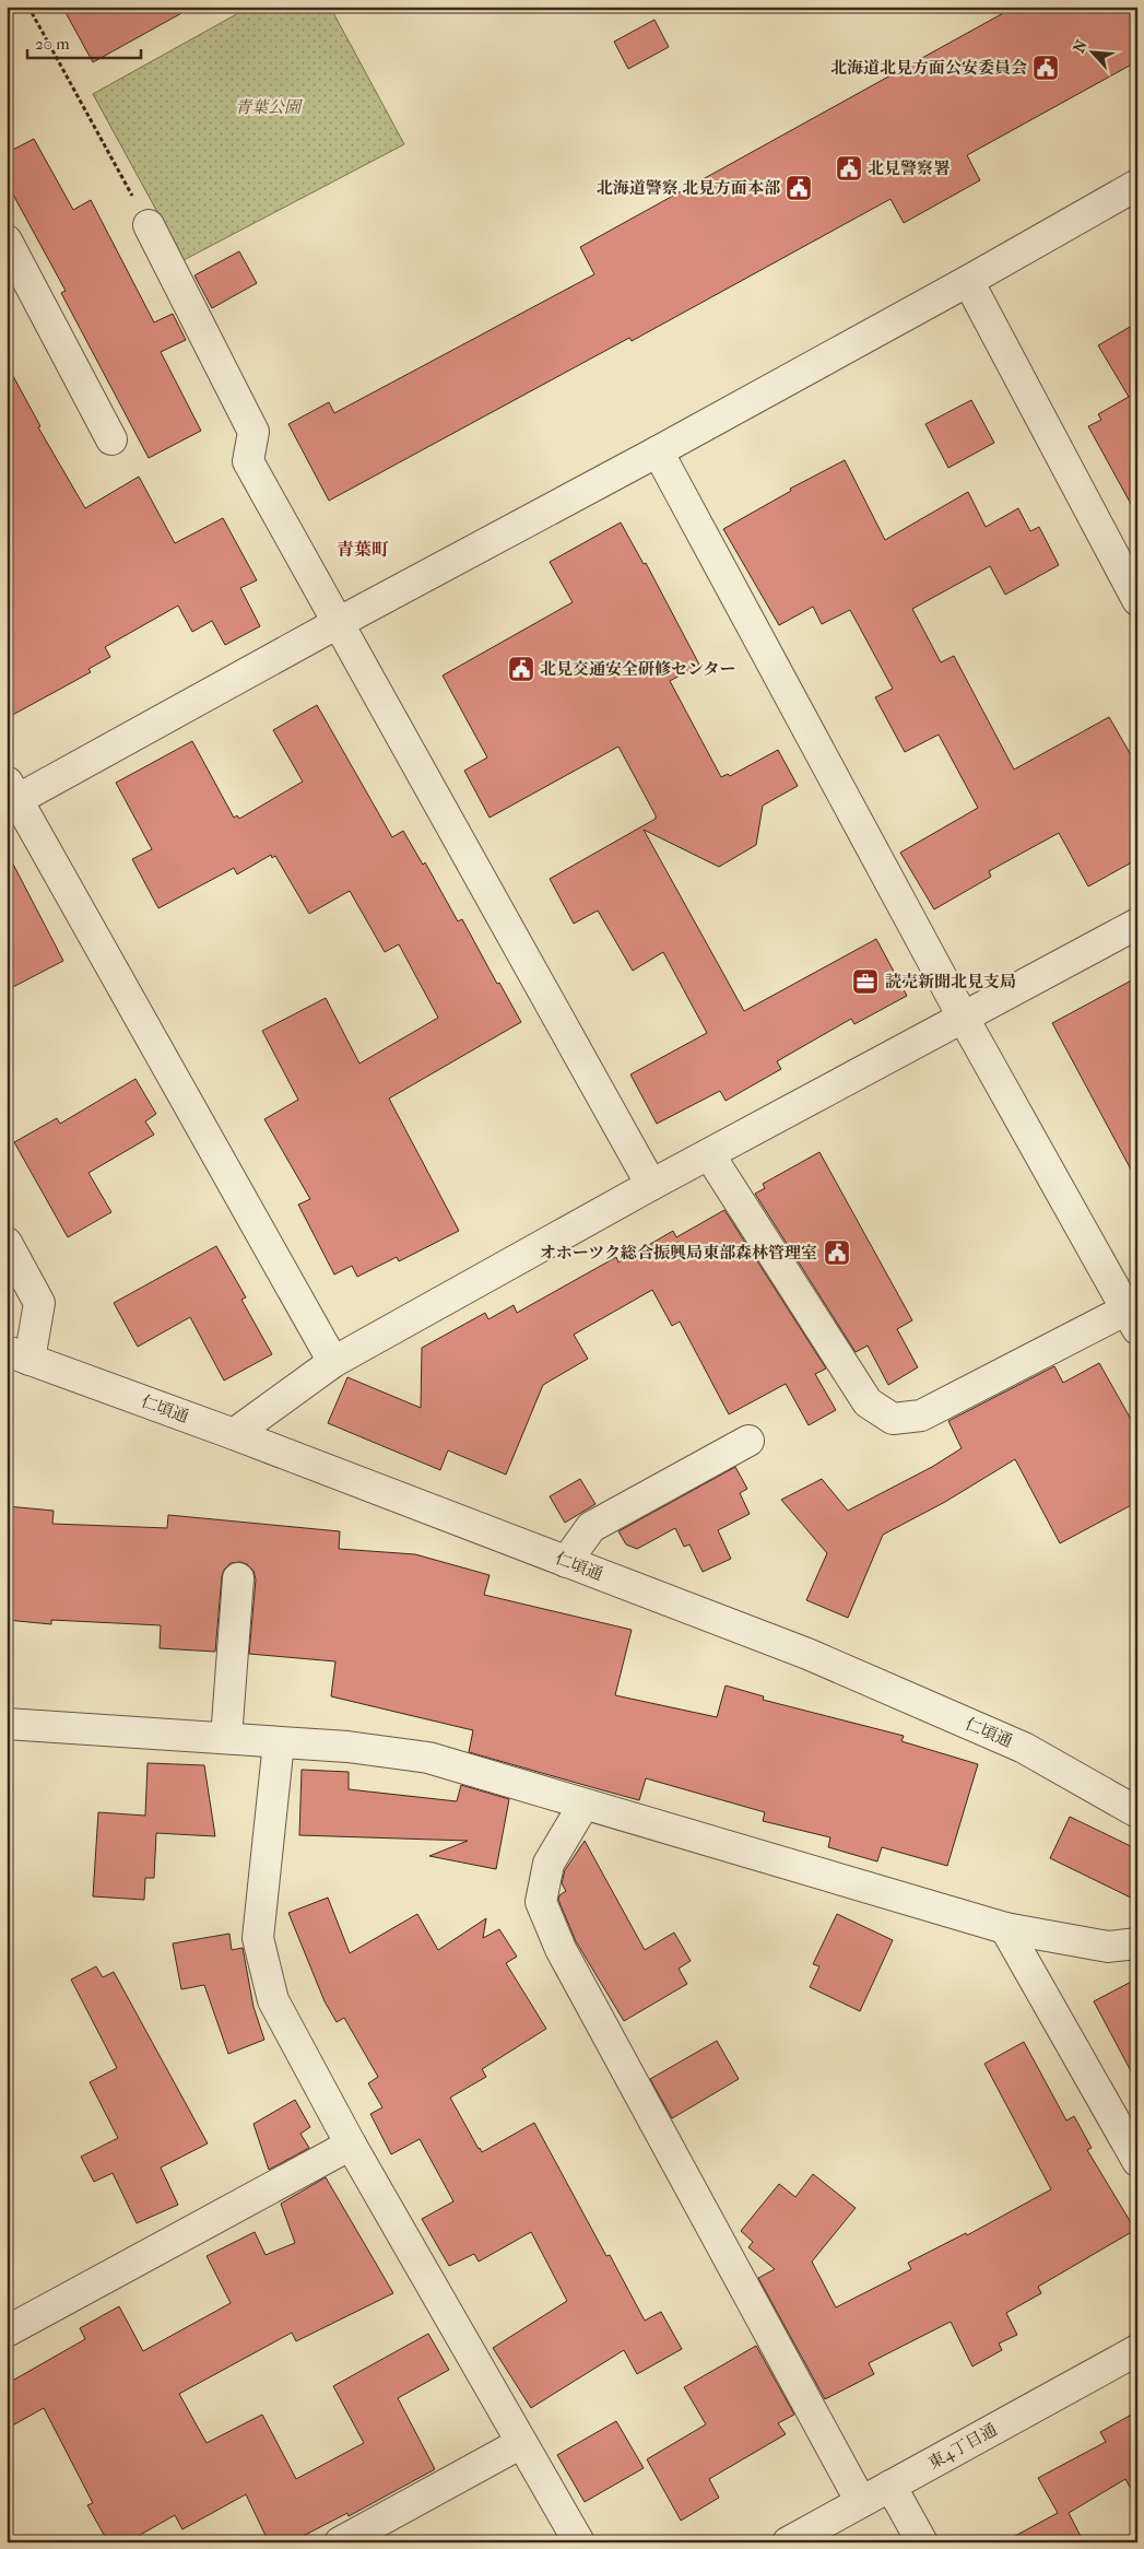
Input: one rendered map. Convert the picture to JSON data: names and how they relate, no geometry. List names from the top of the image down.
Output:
{
  "streets": {
    "street": ["仁頃通", "東4丁目通"]
  },
  "districts": ["青葉町"],
  "parks": ["青葉公園"],
  "places": {
    "public building": [
      "北海道北見方面公安委員会",
      "北見警察署",
      "北海道警察 北見方面本部",
      "北見交通安全研修センター",
      "オホーツク総合振興局東部森林管理室"
    ],
    "office": ["読売新聞北見支局"]
  },
  "scale_bar": "20 m",
  "north": "top left"
}
